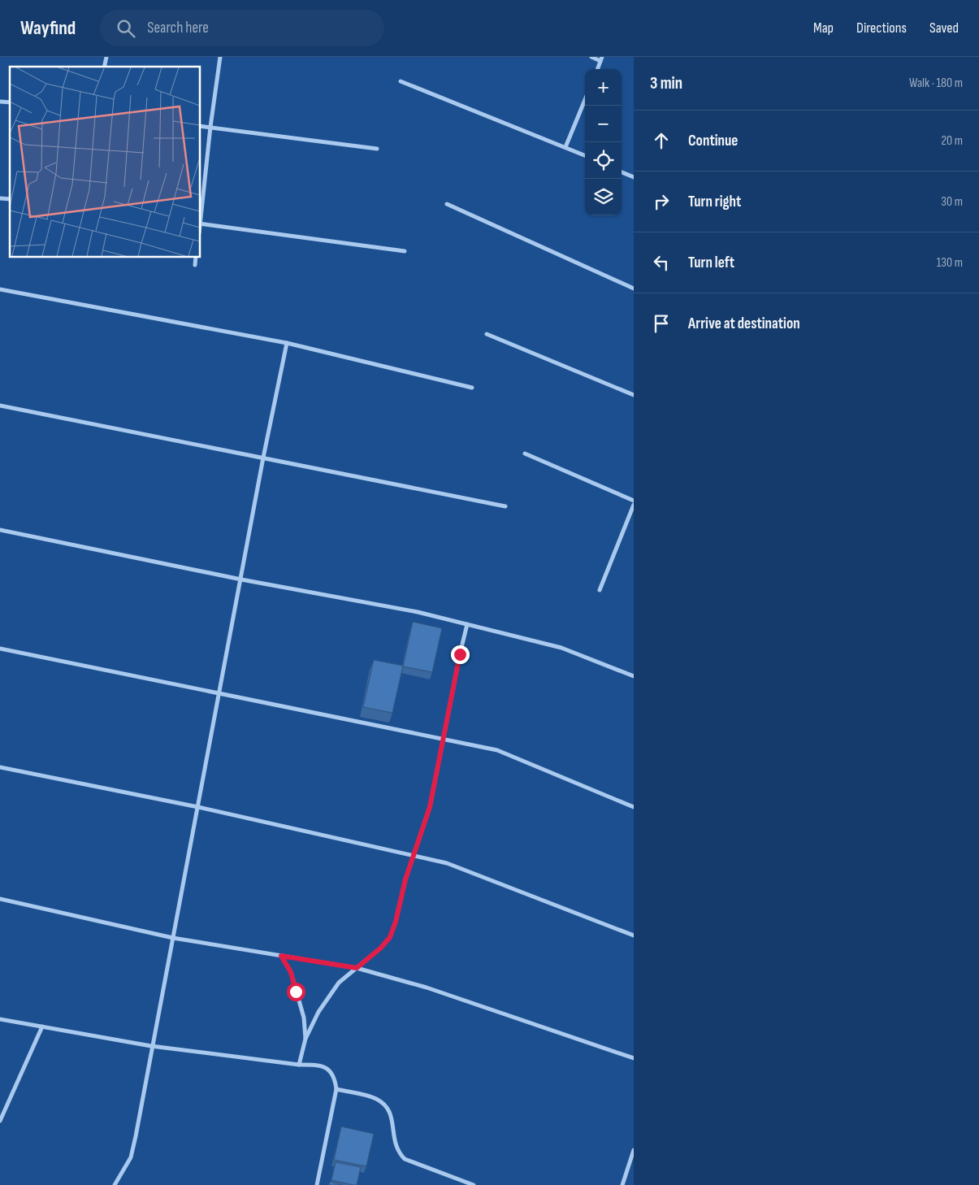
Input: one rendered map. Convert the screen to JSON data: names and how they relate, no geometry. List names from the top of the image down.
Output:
{
  "page": {
    "header": "Wayfind",
    "search": "Search here",
    "nav": ["Map", "Directions", "Saved"],
    "heading": ["3 min", "Walk · 180 m"],
    "map_buttons": ["+", "−"],
    "list": [
      ["Continue", "20 m"],
      ["Turn right", "30 m"],
      ["Turn left", "130 m"],
      "Arrive at destination"
    ]
  }
}
